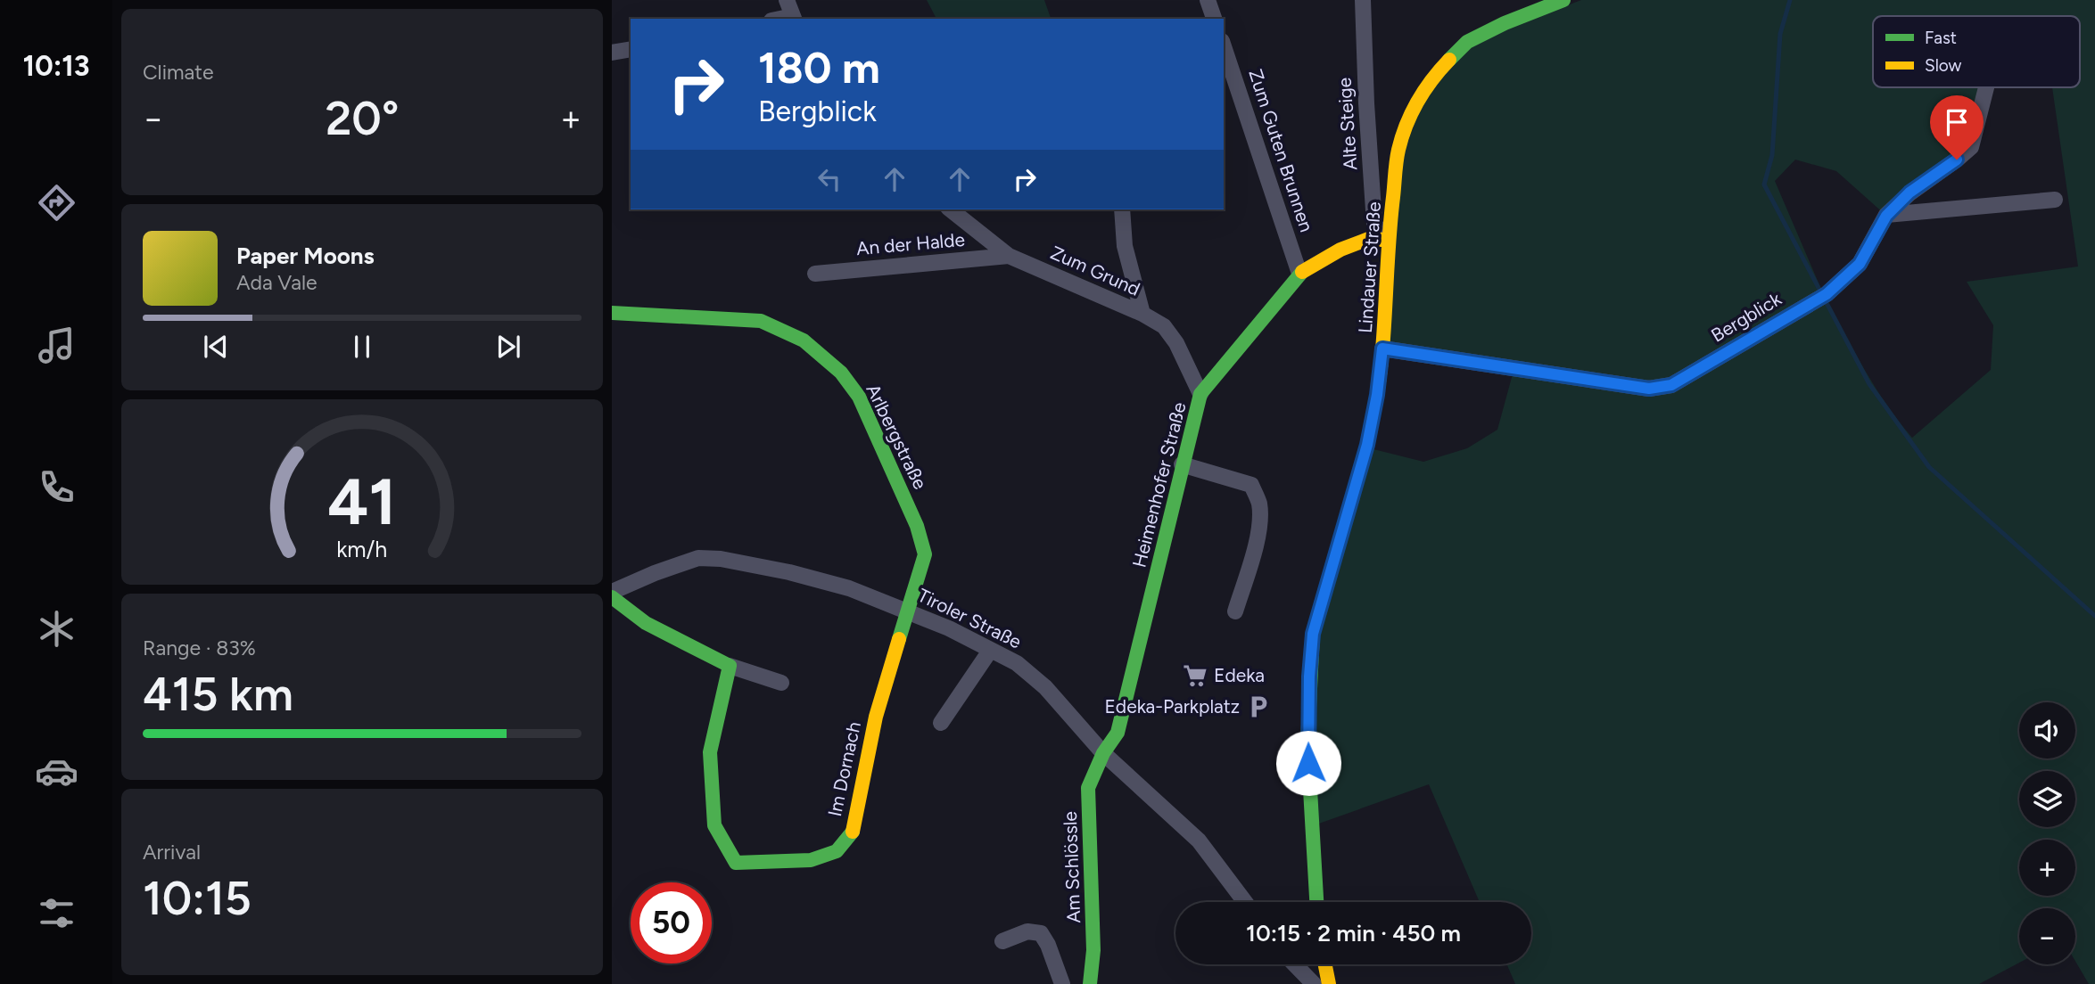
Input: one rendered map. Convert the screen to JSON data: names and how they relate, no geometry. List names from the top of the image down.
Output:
{
  "streets": {
    "street": [
      "Alte Steige",
      "Zum Guten Brunnen",
      "An der Halde",
      "Lindauer Straße",
      "Zum Grund",
      "Bergblick",
      "Arlbergstraße",
      "Heimenhofer Straße",
      "Tiroler Straße",
      "Im Dornach",
      "Am Schlössle"
    ]
  },
  "crossings": [
    ["Alte Steige", "Lindauer Straße"],
    ["Alte Steige", "Heimenhofer Straße"],
    ["Zum Guten Brunnen", "Heimenhofer Straße"],
    ["An der Halde", "Zum Grund"],
    ["Lindauer Straße", "Bergblick"],
    ["Lindauer Straße", "Heimenhofer Straße"],
    ["Zum Grund", "Heimenhofer Straße"],
    ["Arlbergstraße", "Tiroler Straße"],
    ["Arlbergstraße", "Im Dornach"],
    ["Heimenhofer Straße", "Tiroler Straße"],
    ["Heimenhofer Straße", "Am Schlössle"],
    ["Tiroler Straße", "Im Dornach"],
    ["Tiroler Straße", "Am Schlössle"]
  ],
  "places": {
    "supermarket": ["Edeka"],
    "parking": ["Edeka-Parkplatz"]
  },
  "legend": ["Fast", "Slow"],
  "page": {
    "tabs": "10:13",
    "tile": [
      "Climate",
      ["Range · 83%", "415 km"],
      ["Arrival", "10:15"]
    ],
    "turn": ["180 m", "Bergblick"],
    "heat": ["−", "20°", "+"],
    "song": ["Paper Moons", "Ada Vale"],
    "map_buttons": ["+", "−"],
    "limit": "50",
    "trip": "10:15 · 2 min · 450 m",
    "gauge": ["41", "km/h"]
  }
}
